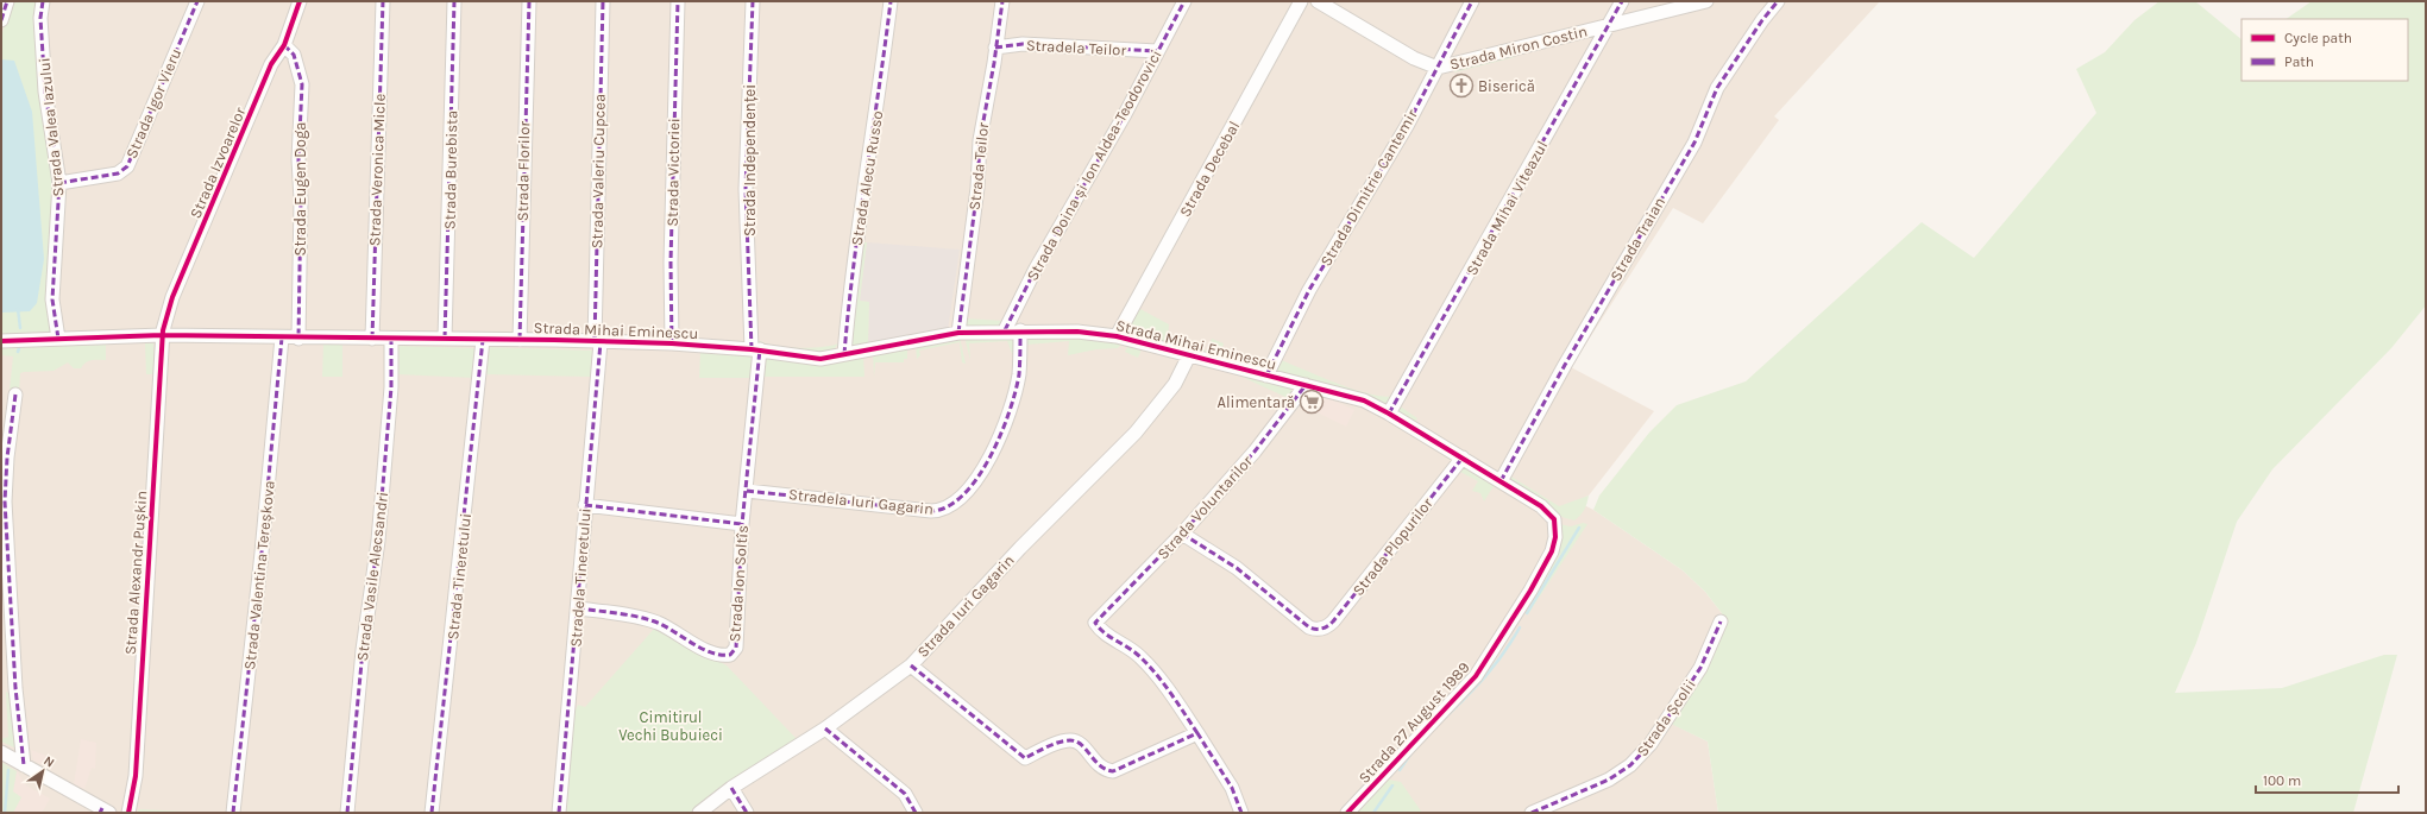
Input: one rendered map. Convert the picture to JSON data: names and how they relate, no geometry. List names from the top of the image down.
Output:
{
  "streets": {
    "street": [
      "Stradela Teilor",
      "Strada Miron Costin",
      "Strada Igor Vieru",
      "Strada Valea Iazului",
      "Strada Independenței",
      "Strada Izvoarelor",
      "Strada Doina și Ion Aldea-Teodorovici",
      "Strada Teilor",
      "Strada Decebal",
      "Strada Veronica Micle",
      "Strada Burebista",
      "Strada Florilor",
      "Strada Valeriu Cupcea",
      "Strada Victoriei",
      "Strada Alecu Russo",
      "Strada Dimitrie Cantemir",
      "Strada Eugen Doga",
      "Strada Mihai Viteazul",
      "Strada Traian",
      "Strada Mihai Eminescu",
      "Stradela Iuri Gagarin",
      "Strada Voluntarilor",
      "Strada Plopurilor",
      "Strada Alexandr Pușkin",
      "Strada Valentina Tereșkova",
      "Strada Vasile Alecsandri",
      "Strada Tineretului",
      "Stradela Tineretului",
      "Strada Ion Soltîs",
      "Strada Iuri Gagarin",
      "Strada Școlii",
      "Strada 27 August 1989"
    ]
  },
  "crossings": [
    ["Stradela Teilor", "Strada Doina și Ion Aldea-Teodorovici"],
    ["Stradela Teilor", "Strada Teilor"],
    ["Strada Miron Costin", "Strada Dimitrie Cantemir"],
    ["Strada Miron Costin", "Strada Mihai Viteazul"],
    ["Strada Igor Vieru", "Strada Valea Iazului"],
    ["Strada Valea Iazului", "Strada Mihai Eminescu"],
    ["Strada Independenței", "Strada Mihai Eminescu"],
    ["Strada Independenței", "Strada Ion Soltîs"],
    ["Strada Izvoarelor", "Strada Eugen Doga"],
    ["Strada Izvoarelor", "Strada Mihai Eminescu"],
    ["Strada Izvoarelor", "Strada Alexandr Pușkin"],
    ["Strada Doina și Ion Aldea-Teodorovici", "Strada Mihai Eminescu"],
    ["Strada Teilor", "Strada Mihai Eminescu"],
    ["Strada Decebal", "Strada Mihai Eminescu"],
    ["Strada Veronica Micle", "Strada Mihai Eminescu"],
    ["Strada Burebista", "Strada Mihai Eminescu"],
    ["Strada Florilor", "Strada Mihai Eminescu"],
    ["Strada Valeriu Cupcea", "Strada Mihai Eminescu"],
    ["Strada Valeriu Cupcea", "Stradela Tineretului"],
    ["Strada Victoriei", "Strada Mihai Eminescu"],
    ["Strada Alecu Russo", "Strada Mihai Eminescu"],
    ["Strada Dimitrie Cantemir", "Strada Mihai Eminescu"],
    ["Strada Eugen Doga", "Strada Mihai Eminescu"],
    ["Strada Mihai Viteazul", "Strada Mihai Eminescu"],
    ["Strada Traian", "Strada Mihai Eminescu"],
    ["Strada Mihai Eminescu", "Stradela Iuri Gagarin"],
    ["Strada Mihai Eminescu", "Strada Voluntarilor"],
    ["Strada Mihai Eminescu", "Strada Plopurilor"],
    ["Strada Mihai Eminescu", "Strada Alexandr Pușkin"],
    ["Strada Mihai Eminescu", "Strada Valentina Tereșkova"],
    ["Strada Mihai Eminescu", "Strada Vasile Alecsandri"],
    ["Strada Mihai Eminescu", "Strada Tineretului"],
    ["Strada Mihai Eminescu", "Stradela Tineretului"],
    ["Strada Mihai Eminescu", "Strada Ion Soltîs"],
    ["Strada Mihai Eminescu", "Strada Iuri Gagarin"],
    ["Strada Mihai Eminescu", "Strada 27 August 1989"],
    ["Stradela Iuri Gagarin", "Strada Ion Soltîs"],
    ["Strada Voluntarilor", "Strada Plopurilor"],
    ["Stradela Tineretului", "Strada Ion Soltîs"]
  ],
  "parks": ["Cimitirul Vechi Bubuieci"],
  "places": {
    "church": ["Biserică"],
    "supermarket": ["Alimentară"]
  },
  "legend": ["Cycle path", "Path"],
  "scale_bar": "100 m",
  "north": "top right"
}
